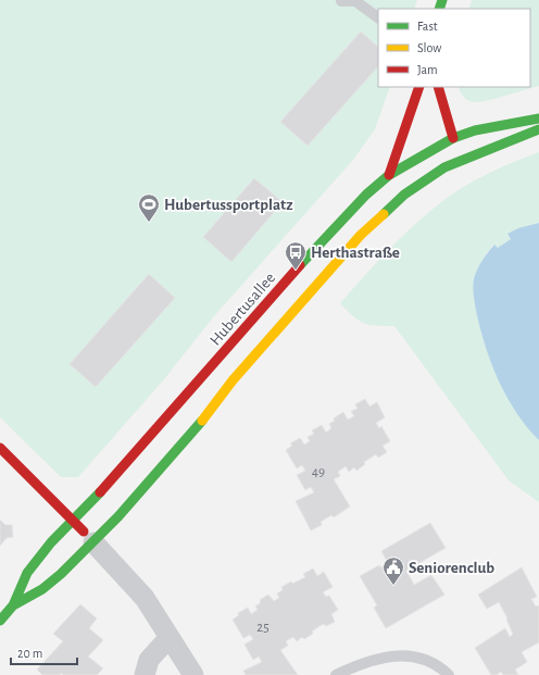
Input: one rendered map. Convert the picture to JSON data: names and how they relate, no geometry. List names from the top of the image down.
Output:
{
  "streets": {
    "main road": ["Hubertusallee"]
  },
  "places": {
    "sports": ["Hubertussportplatz"],
    "bus stop": ["Herthastraße"],
    "public building": ["Seniorenclub"]
  },
  "house_numbers": ["49", "25"],
  "legend": ["Fast", "Slow", "Jam"],
  "scale_bar": "20 m"
}
